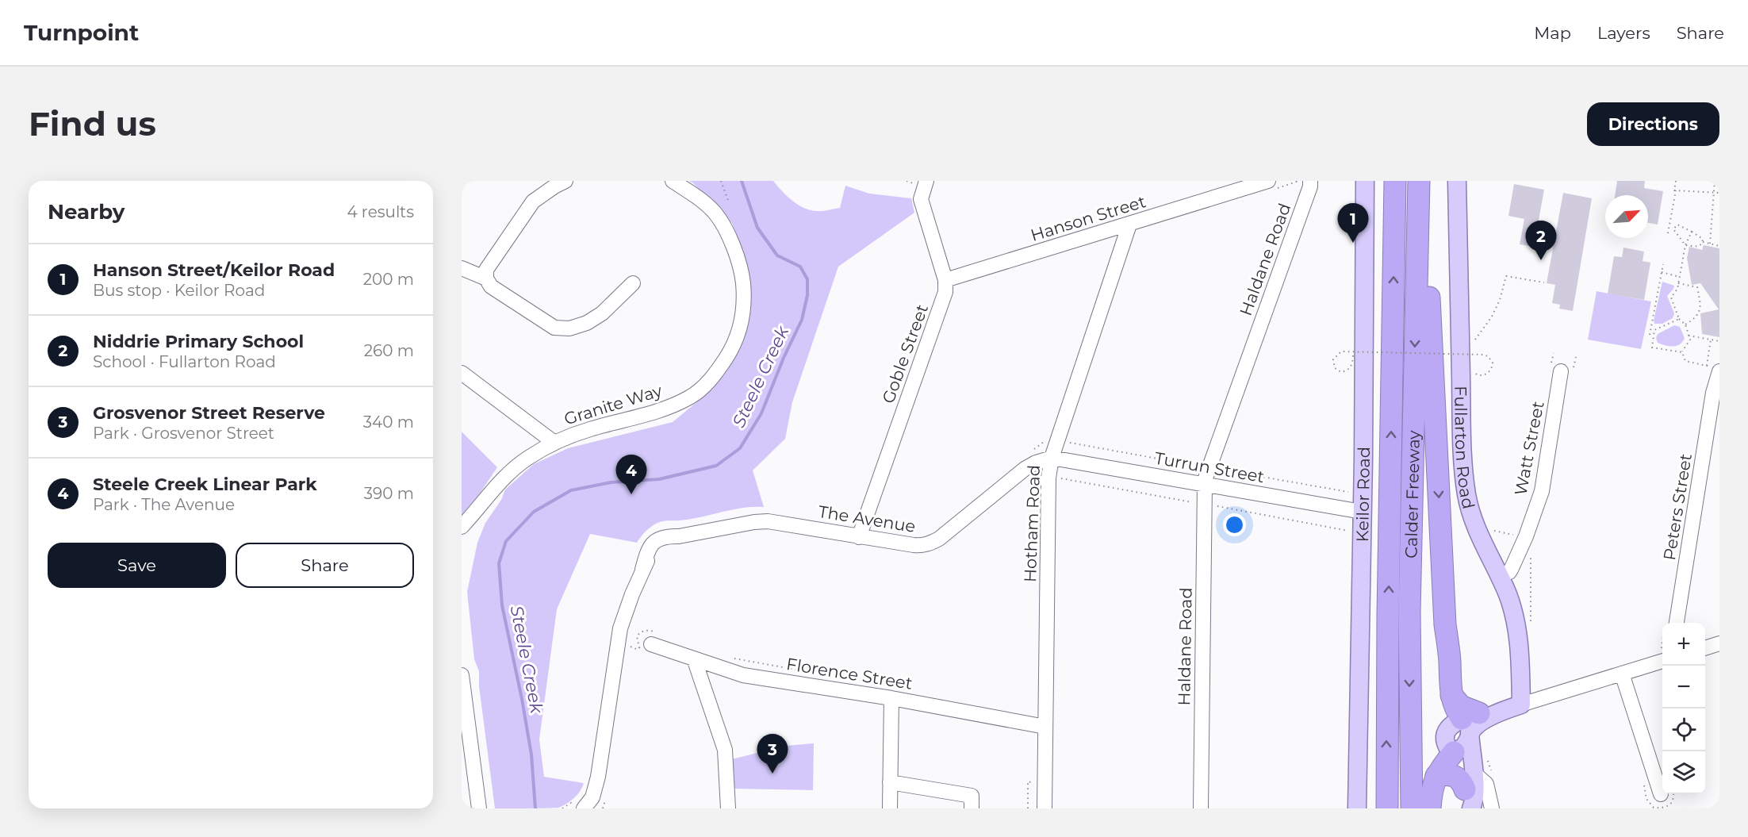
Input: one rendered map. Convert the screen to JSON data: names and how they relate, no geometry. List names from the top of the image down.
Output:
{
  "streets": {
    "highway": ["Calder Freeway"],
    "main road": ["Fullarton Road", "Keilor Road"],
    "street": [
      "Hanson Street",
      "Haldane Road",
      "Goble Street",
      "Granite Way",
      "Watt Street",
      "Turrun Street",
      "Peters Street",
      "The Avenue",
      "Hotham Road",
      "Florence Street"
    ]
  },
  "crossings": [
    ["Hanson Street", "Goble Street"],
    ["Hanson Street", "Hotham Road"],
    ["Haldane Road", "Turrun Street"],
    ["Goble Street", "The Avenue"],
    ["Fullarton Road", "Watt Street"],
    ["Turrun Street", "Keilor Road"],
    ["Turrun Street", "The Avenue"],
    ["Turrun Street", "Hotham Road"],
    ["The Avenue", "Hotham Road"],
    ["Hotham Road", "Florence Street"]
  ],
  "water": ["Steele Creek"],
  "north": "top right",
  "page": {
    "header": "Turnpoint",
    "nav": ["Map", "Layers", "Share"],
    "buttons": [
      "Directions",
      ["Save", "Share"]
    ],
    "title": "Find us",
    "heading": ["Nearby", "4 results"],
    "pins": [
      "1",
      "2",
      "4",
      "3"
    ],
    "list": [
      {
        "mark": "1",
        "name": "Hanson Street/Keilor Road",
        "note": "Bus stop · Keilor Road",
        "value": "200 m"
      },
      {
        "mark": "2",
        "name": "Niddrie Primary School",
        "note": "School · Fullarton Road",
        "value": "260 m"
      },
      {
        "mark": "3",
        "name": "Grosvenor Street Reserve",
        "note": "Park · Grosvenor Street",
        "value": "340 m"
      },
      {
        "mark": "4",
        "name": "Steele Creek Linear Park",
        "note": "Park · The Avenue",
        "value": "390 m"
      }
    ],
    "map_buttons": ["+", "−"]
  }
}
